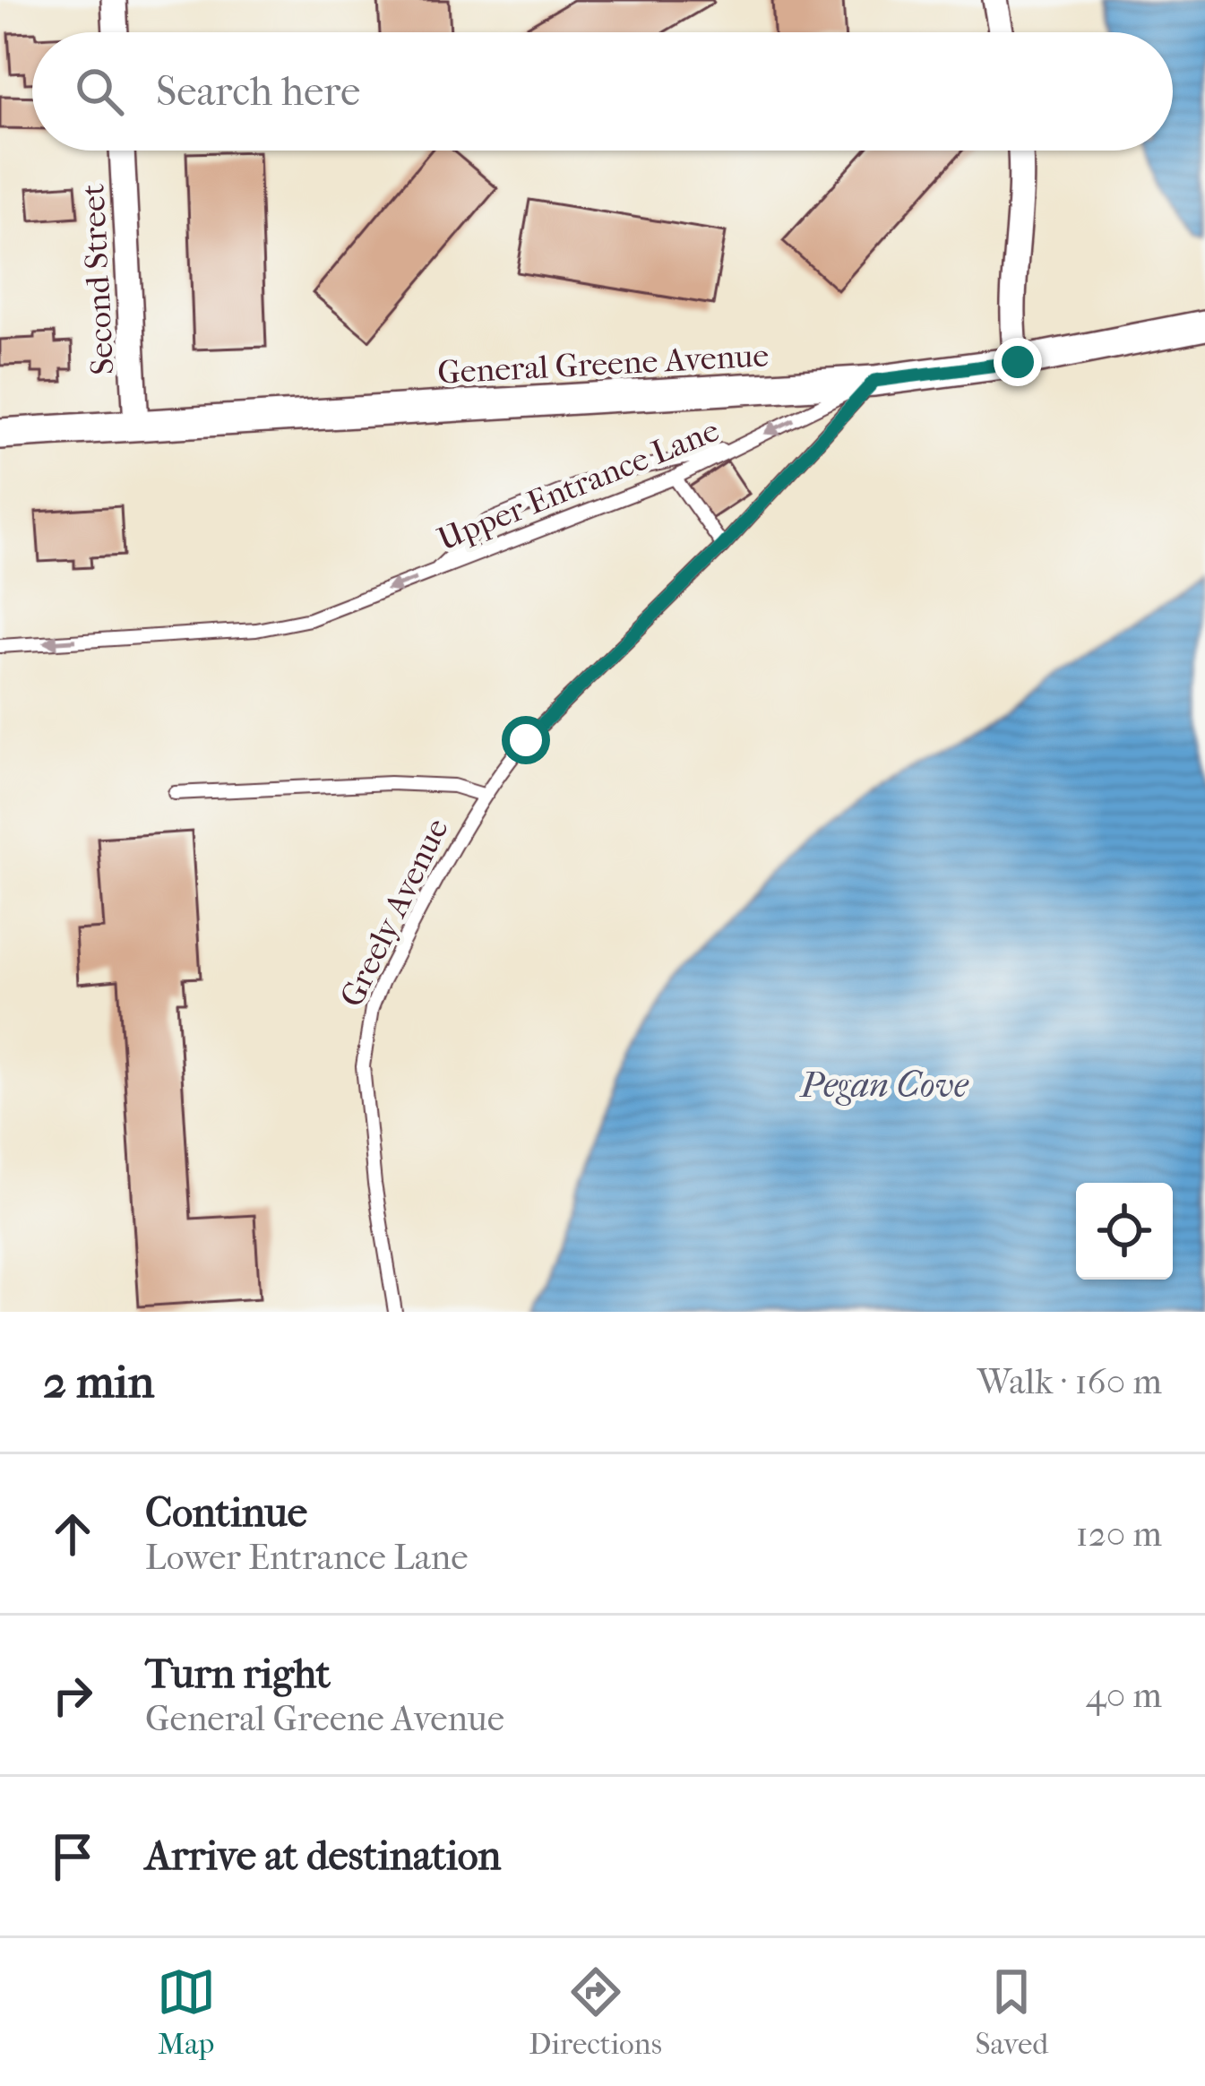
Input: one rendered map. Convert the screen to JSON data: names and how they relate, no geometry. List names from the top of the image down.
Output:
{
  "streets": {
    "street": ["Second Street", "General Greene Avenue"],
    "lane": ["Upper Entrance Lane", "Greely Avenue"]
  },
  "crossings": [
    ["Second Street", "General Greene Avenue"],
    ["General Greene Avenue", "Upper Entrance Lane"],
    ["General Greene Avenue", "Greely Avenue"],
    ["Upper Entrance Lane", "Greely Avenue"]
  ],
  "one_way": ["Upper Entrance Lane"],
  "water": ["Pegan Cove"],
  "page": {
    "search": "Search here",
    "heading": ["2 min", "Walk · 160 m"],
    "list": [
      ["Continue", "Lower Entrance Lane", "120 m"],
      ["Turn right", "General Greene Avenue", "40 m"],
      "Arrive at destination"
    ],
    "nav": ["Map", "Directions", "Saved"]
  }
}
